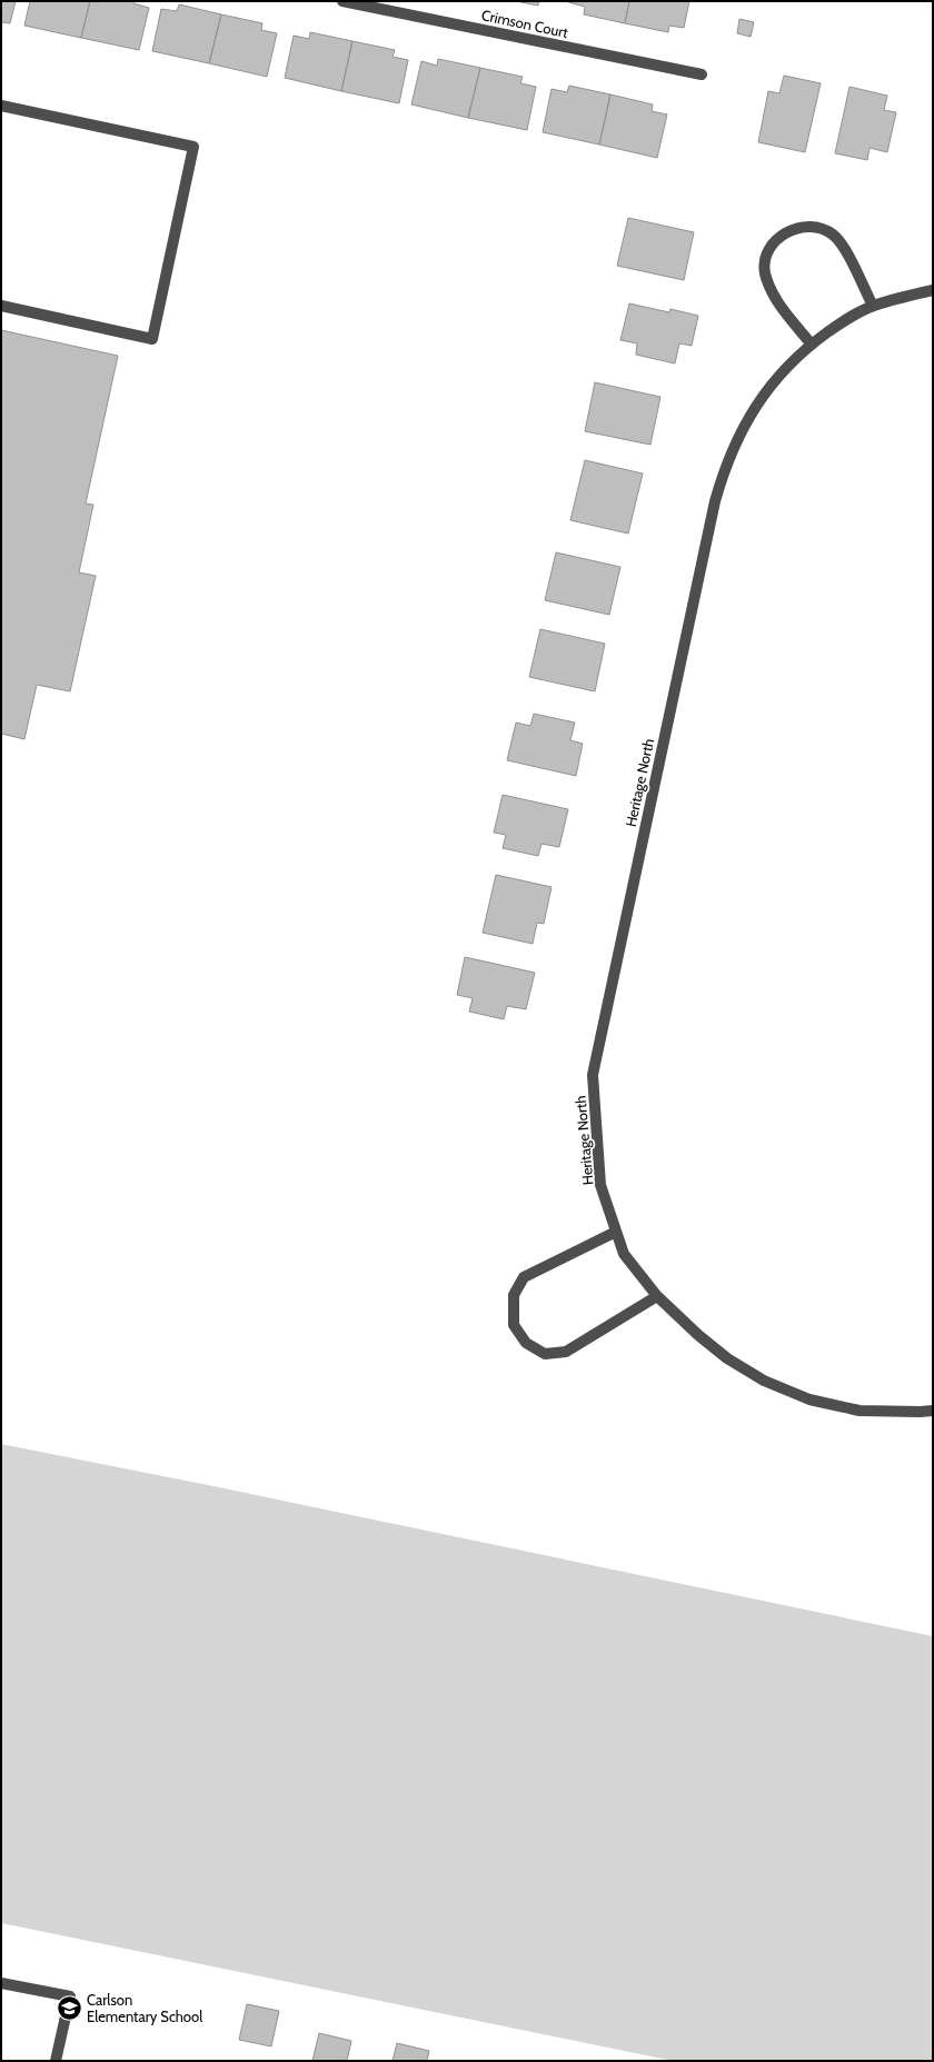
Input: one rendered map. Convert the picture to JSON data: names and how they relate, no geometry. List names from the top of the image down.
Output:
{
  "streets": {
    "street": ["Crimson Court", "Heritage North"]
  },
  "places": {
    "school or university": ["Carlson Elementary School"]
  }
}
